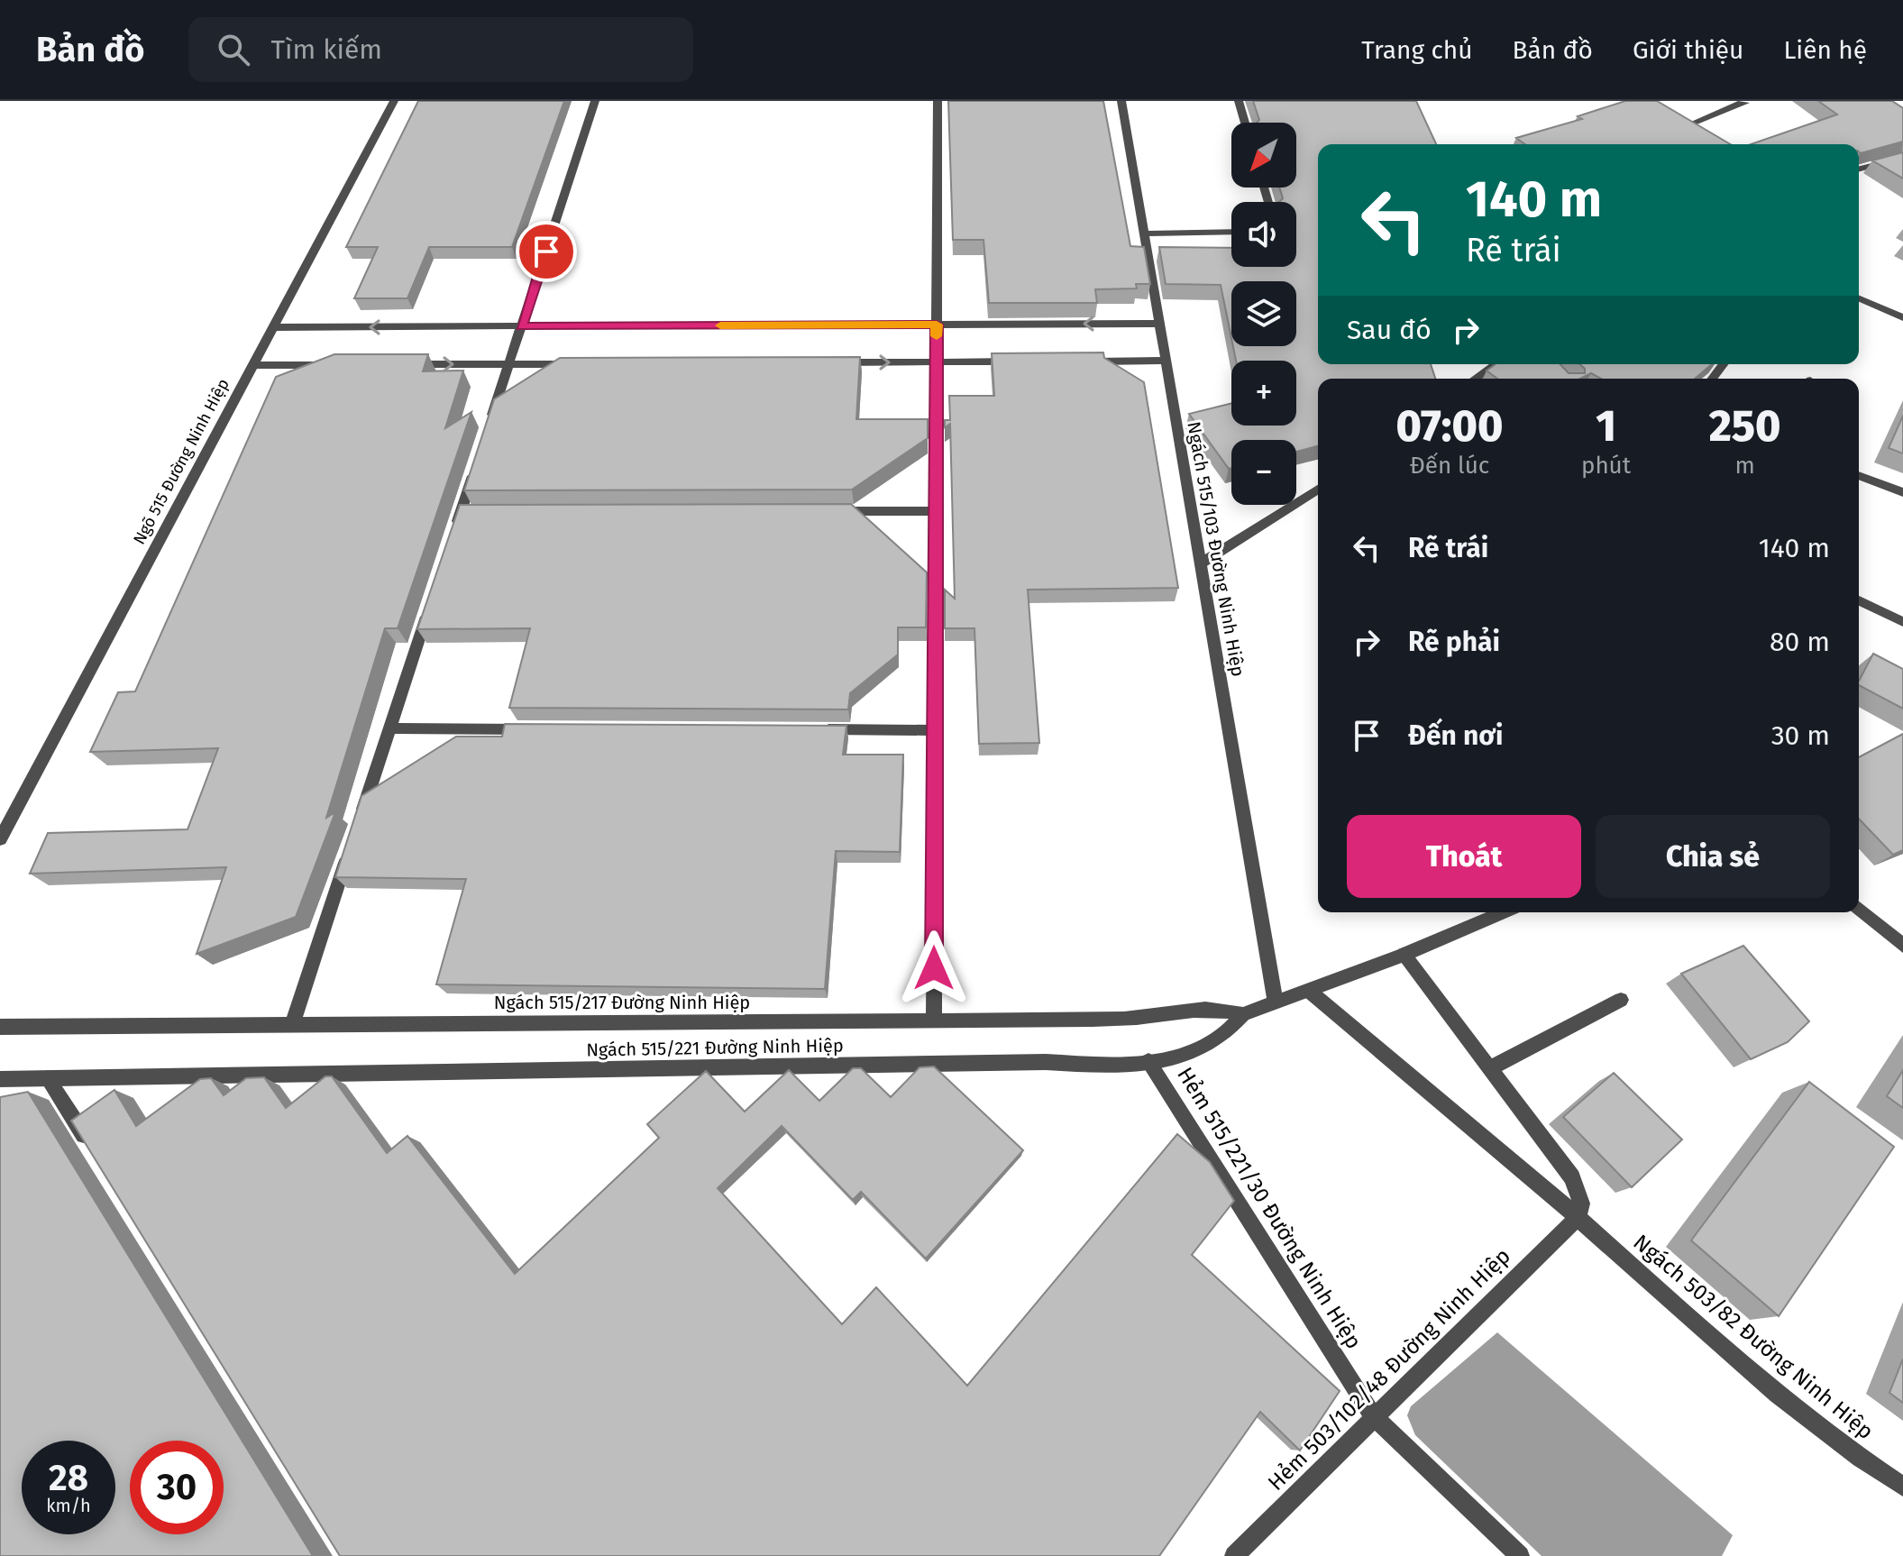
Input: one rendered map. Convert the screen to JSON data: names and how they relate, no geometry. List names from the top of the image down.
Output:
{
  "streets": {
    "street": [
      "Ngõ 515 Đường Ninh Hiệp",
      "Ngách 515/103 Đường Ninh Hiệp",
      "Ngách 515/217 Đường Ninh Hiệp",
      "Ngách 515/221 Đường Ninh Hiệp",
      "Hẻm 515/221/30 Đường Ninh Hiệp",
      "Ngách 503/82 Đường Ninh Hiệp",
      "Hẻm 503/102/48 Đường Ninh Hiệp"
    ]
  },
  "crossings": [
    ["Ngách 515/103 Đường Ninh Hiệp", "Ngách 515/221 Đường Ninh Hiệp"],
    ["Ngách 515/217 Đường Ninh Hiệp", "Ngách 515/221 Đường Ninh Hiệp"],
    ["Ngách 515/221 Đường Ninh Hiệp", "Hẻm 515/221/30 Đường Ninh Hiệp"],
    ["Ngách 515/221 Đường Ninh Hiệp", "Ngách 503/82 Đường Ninh Hiệp"],
    ["Hẻm 515/221/30 Đường Ninh Hiệp", "Hẻm 503/102/48 Đường Ninh Hiệp"],
    ["Ngách 503/82 Đường Ninh Hiệp", "Hẻm 503/102/48 Đường Ninh Hiệp"]
  ],
  "north": "bottom left",
  "page": {
    "header": "Bản đồ",
    "search": "Tìm kiếm",
    "nav": [
      "Trang chủ",
      "Bản đồ",
      "Giới thiệu",
      "Liên hệ"
    ],
    "map_buttons": ["+", "−"],
    "turn": ["140 m", "Rẽ trái"],
    "then": "Sau đó",
    "eta": [
      "07:00",
      "Đến lúc",
      "1",
      "phút",
      "250",
      "m"
    ],
    "list": [
      {
        "name": "Rẽ trái",
        "value": "140 m"
      },
      {
        "name": "Rẽ phải",
        "value": "80 m"
      },
      {
        "name": "Đến nơi",
        "value": "30 m"
      }
    ],
    "buttons": ["Thoát", "Chia sẻ"],
    "speed": "28 km/h",
    "limit": "30"
  }
}
